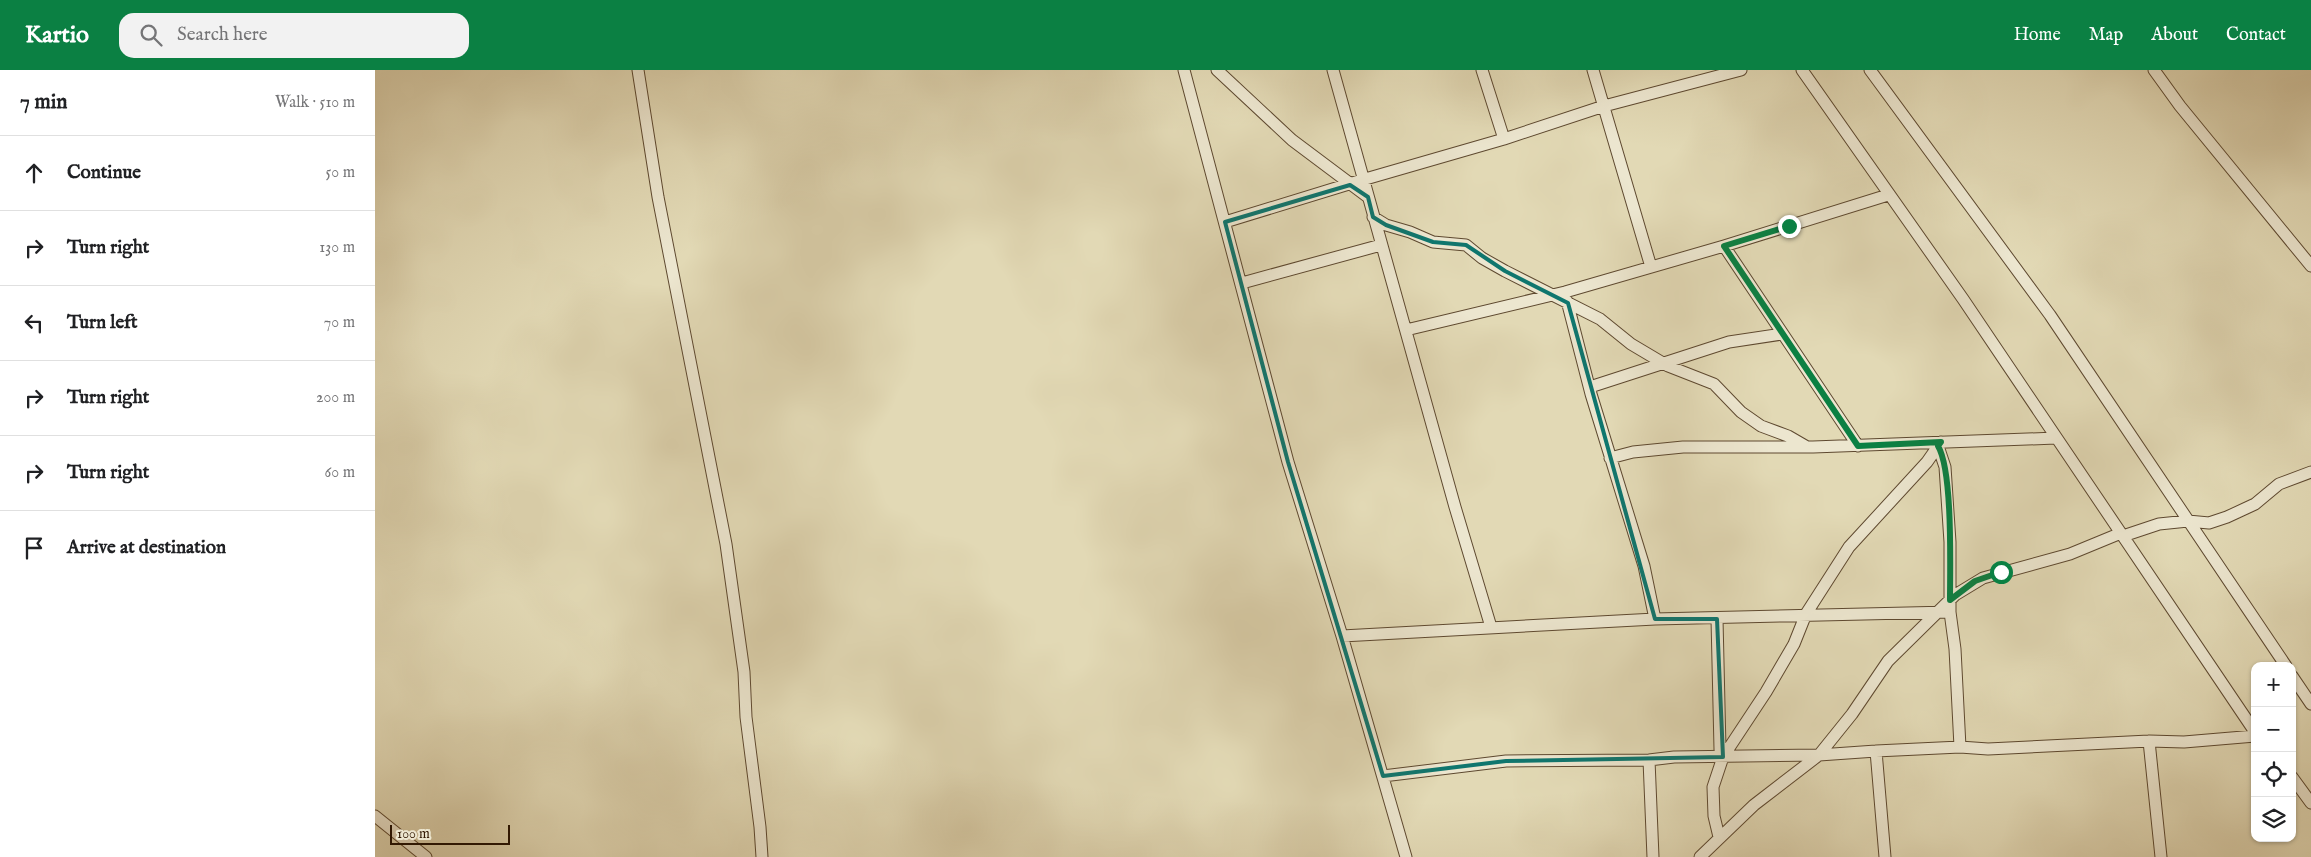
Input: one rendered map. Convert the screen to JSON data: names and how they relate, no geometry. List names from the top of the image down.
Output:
{
  "scale_bar": "100 m",
  "page": {
    "header": "Kartio",
    "search": "Search here",
    "nav": [
      "Home",
      "Map",
      "About",
      "Contact"
    ],
    "heading": ["7 min", "Walk · 510 m"],
    "list": [
      ["Continue", "50 m"],
      ["Turn right", "130 m"],
      ["Turn left", "70 m"],
      ["Turn right", "200 m"],
      ["Turn right", "60 m"],
      "Arrive at destination"
    ],
    "map_buttons": ["+", "−"],
    "scale": "100 m"
  }
}
